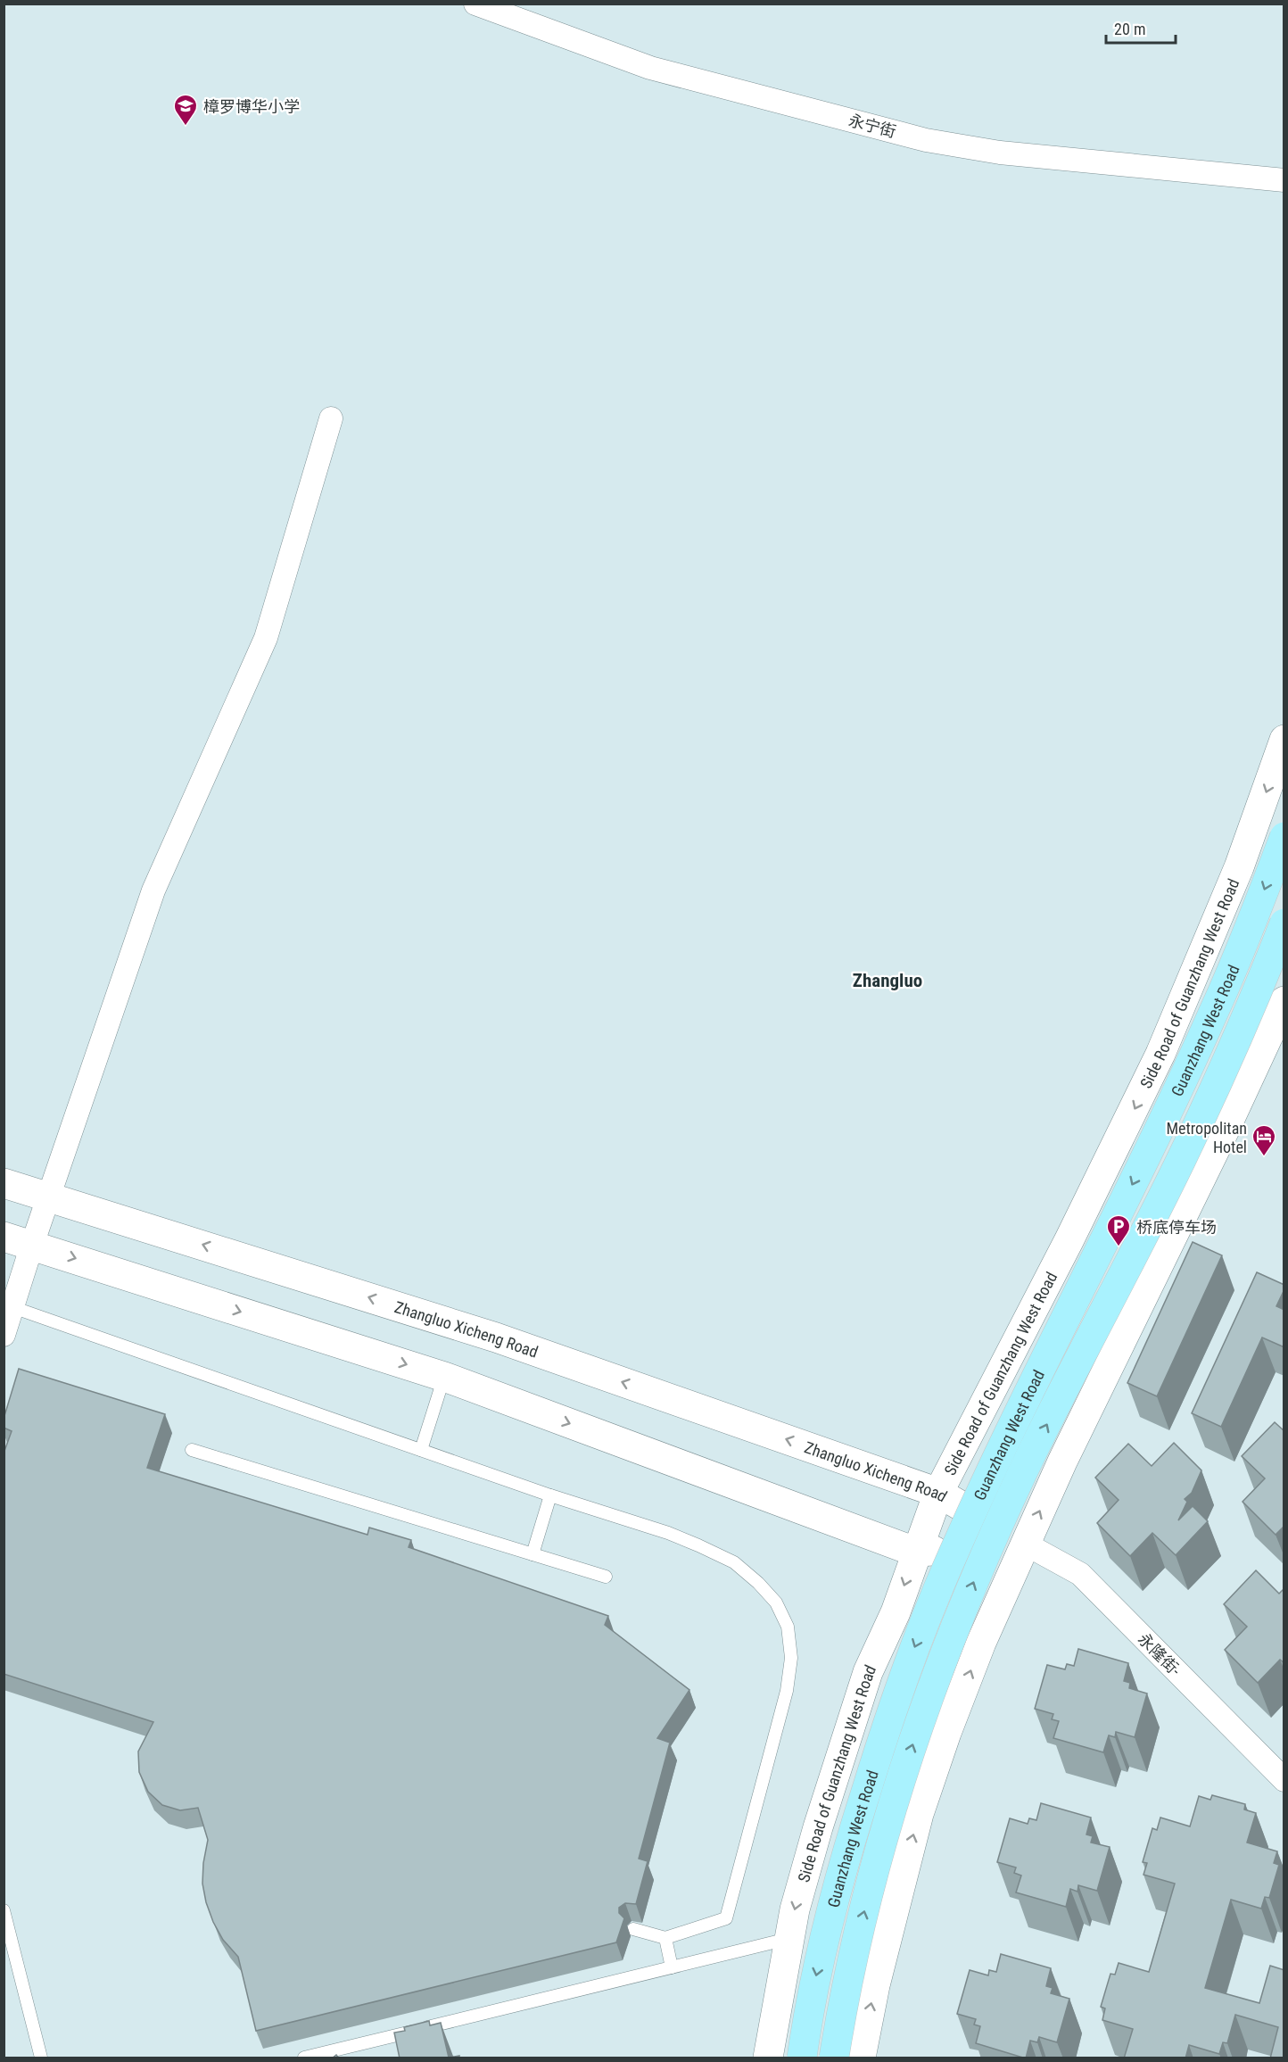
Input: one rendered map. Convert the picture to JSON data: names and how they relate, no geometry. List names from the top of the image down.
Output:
{
  "streets": {
    "main road": ["Side Road of Guanzhang West Road", "Guanzhang West Road", "Zhangluo Xicheng Road"],
    "street": ["永宁街", "永隆街-"]
  },
  "crossings": [
    ["Side Road of Guanzhang West Road", "Zhangluo Xicheng Road"],
    ["Zhangluo Xicheng Road", "永隆街-"]
  ],
  "districts": ["Zhangluo"],
  "places": {
    "school or university": ["樟罗博华小学"],
    "hotel": ["Metropolitan Hotel"],
    "parking": ["桥底停车场"]
  },
  "scale_bar": "20 m"
}
